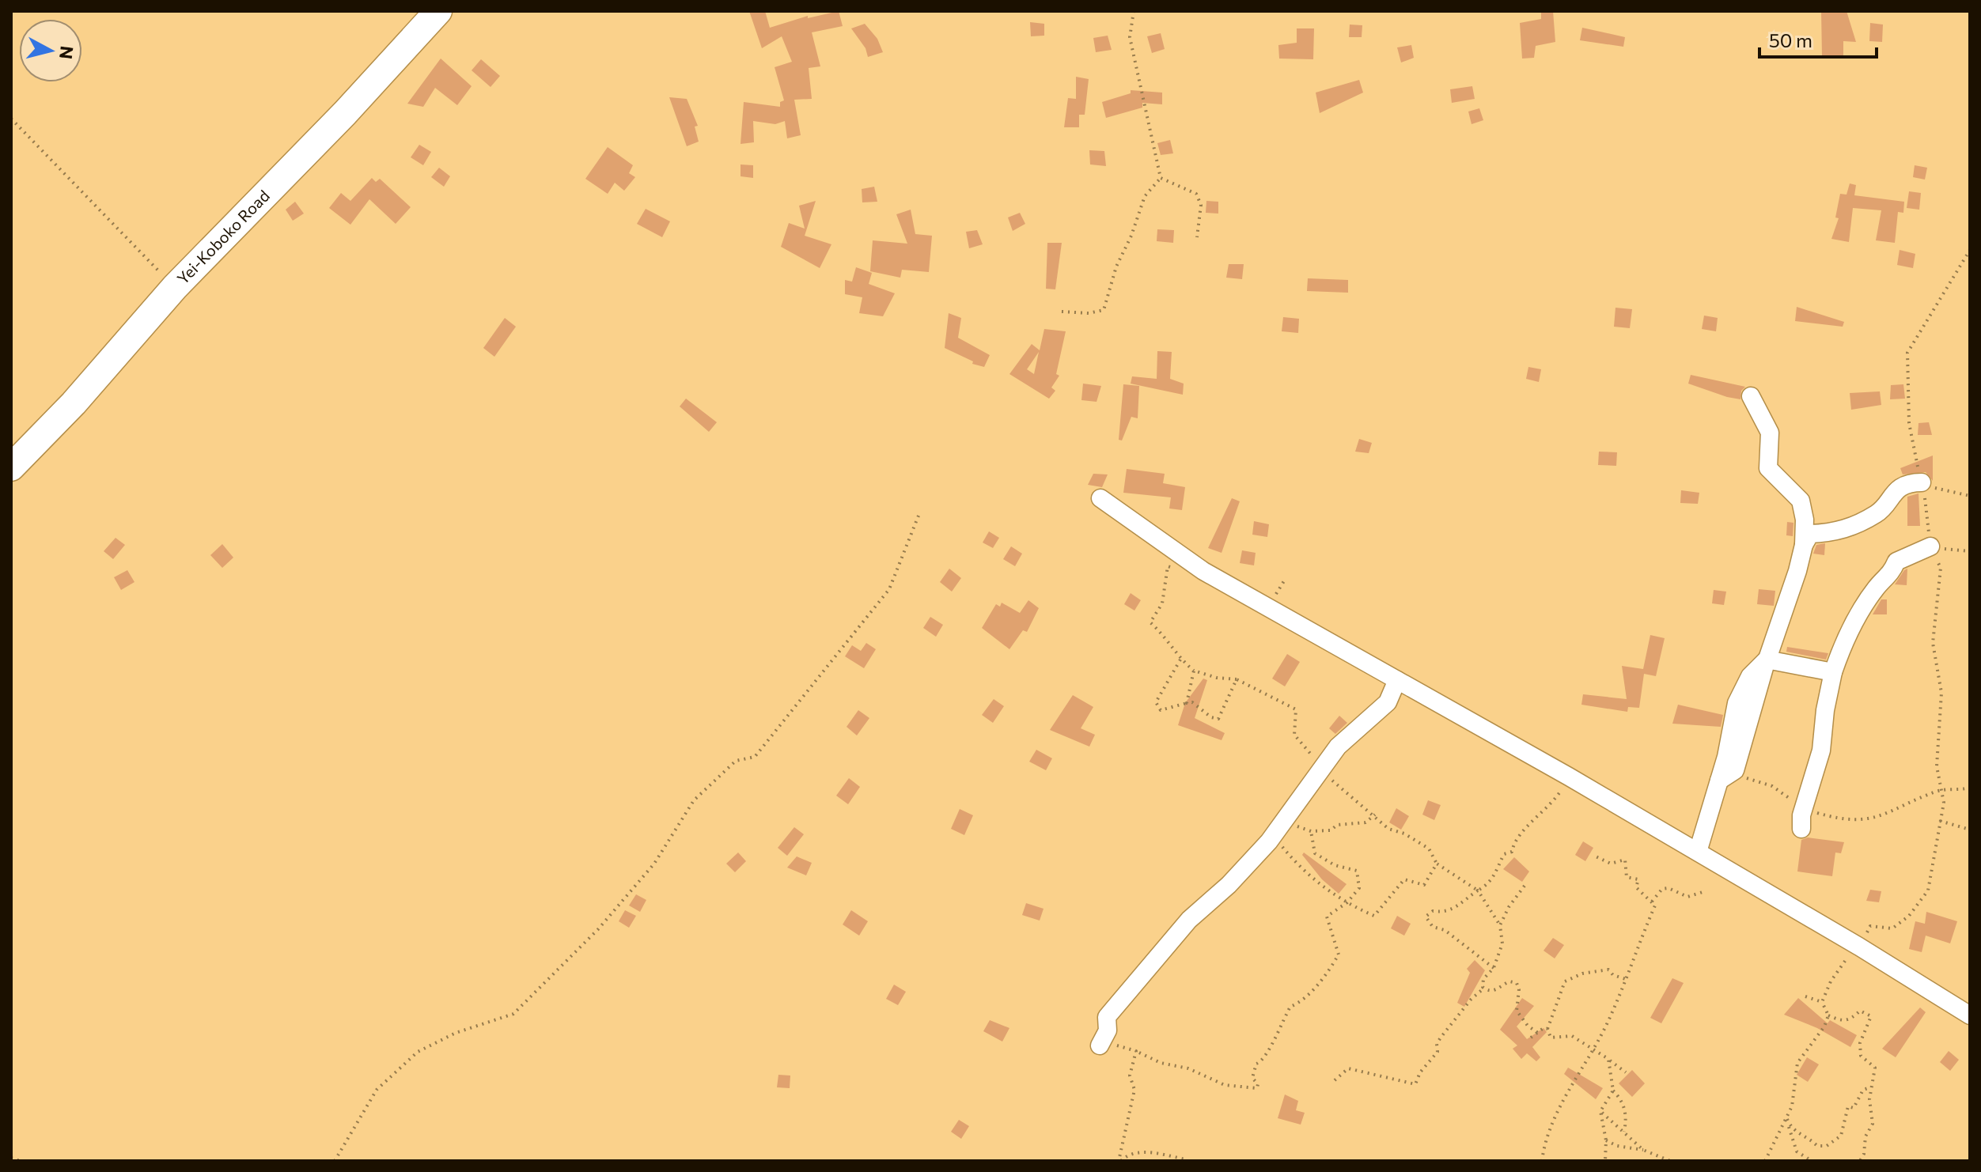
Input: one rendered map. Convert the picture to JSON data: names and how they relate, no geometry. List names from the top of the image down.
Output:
{
  "streets": {
    "main road": ["Yei-Koboko Road"]
  },
  "scale_bar": "50 m",
  "north": "right"
}
